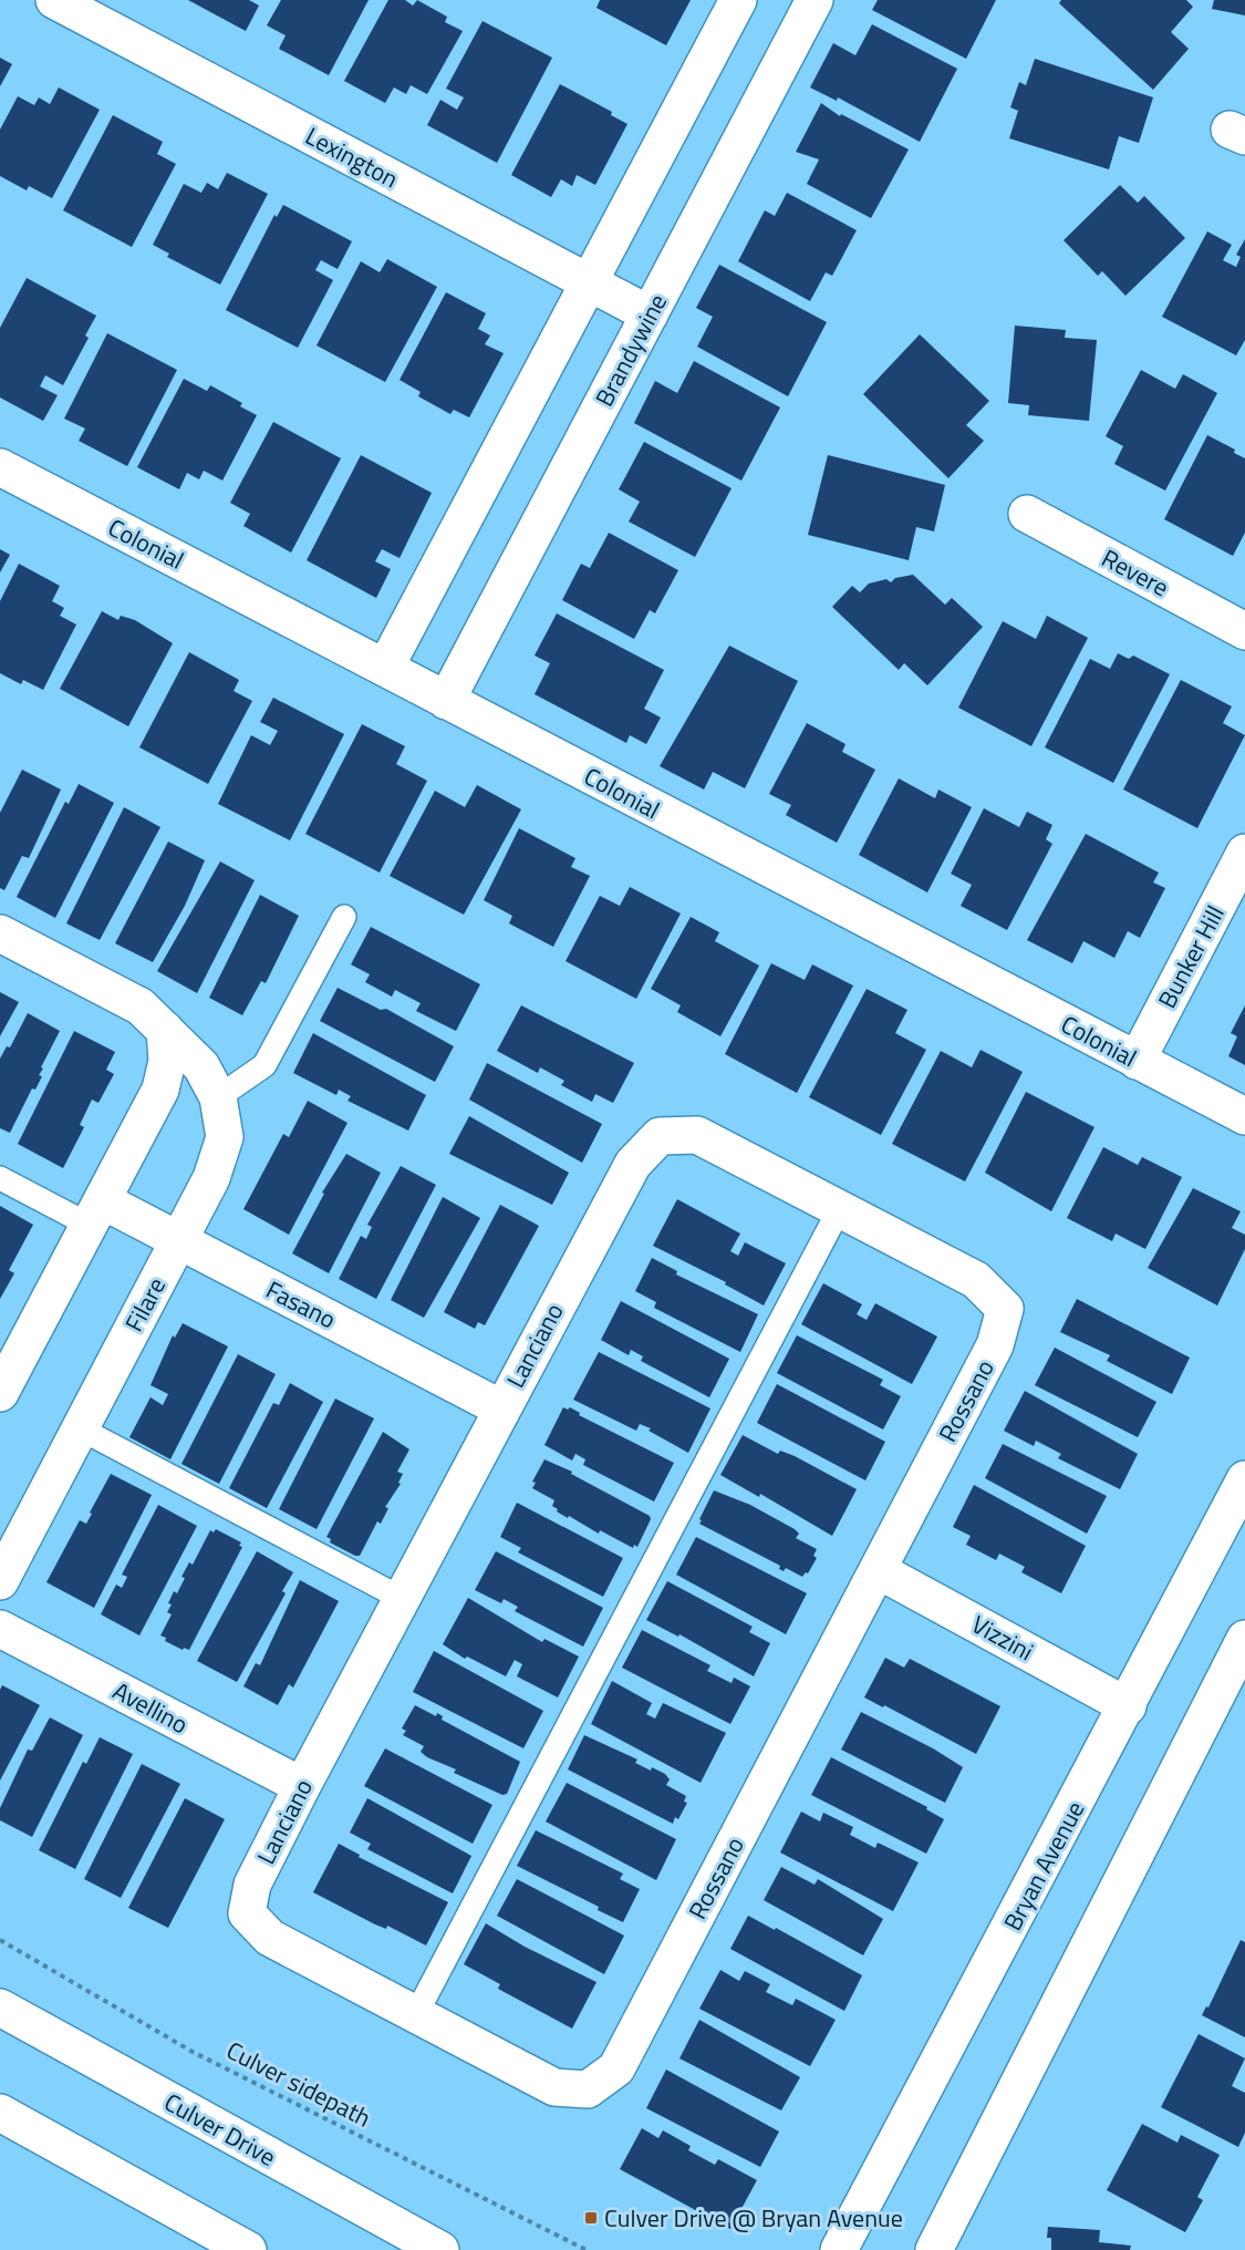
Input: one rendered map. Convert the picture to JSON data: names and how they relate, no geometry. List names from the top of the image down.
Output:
{
  "streets": {
    "street": [
      "Lexington",
      "Brandywine",
      "Colonial",
      "Revere",
      "Bunker Hill",
      "Filare",
      "Fasano",
      "Lanciano",
      "Rossano",
      "Vizzini",
      "Avellino",
      "Bryan Avenue",
      "Culver Drive"
    ],
    "path": ["Culver sidepath"]
  },
  "crossings": [
    ["Lexington", "Brandywine"],
    ["Brandywine", "Colonial"],
    ["Colonial", "Bunker Hill"],
    ["Filare", "Fasano"],
    ["Fasano", "Lanciano"],
    ["Lanciano", "Rossano"],
    ["Lanciano", "Avellino"],
    ["Rossano", "Vizzini"],
    ["Vizzini", "Bryan Avenue"]
  ],
  "places": {
    "transit": ["Culver Drive @ Bryan Avenue"]
  }
}
